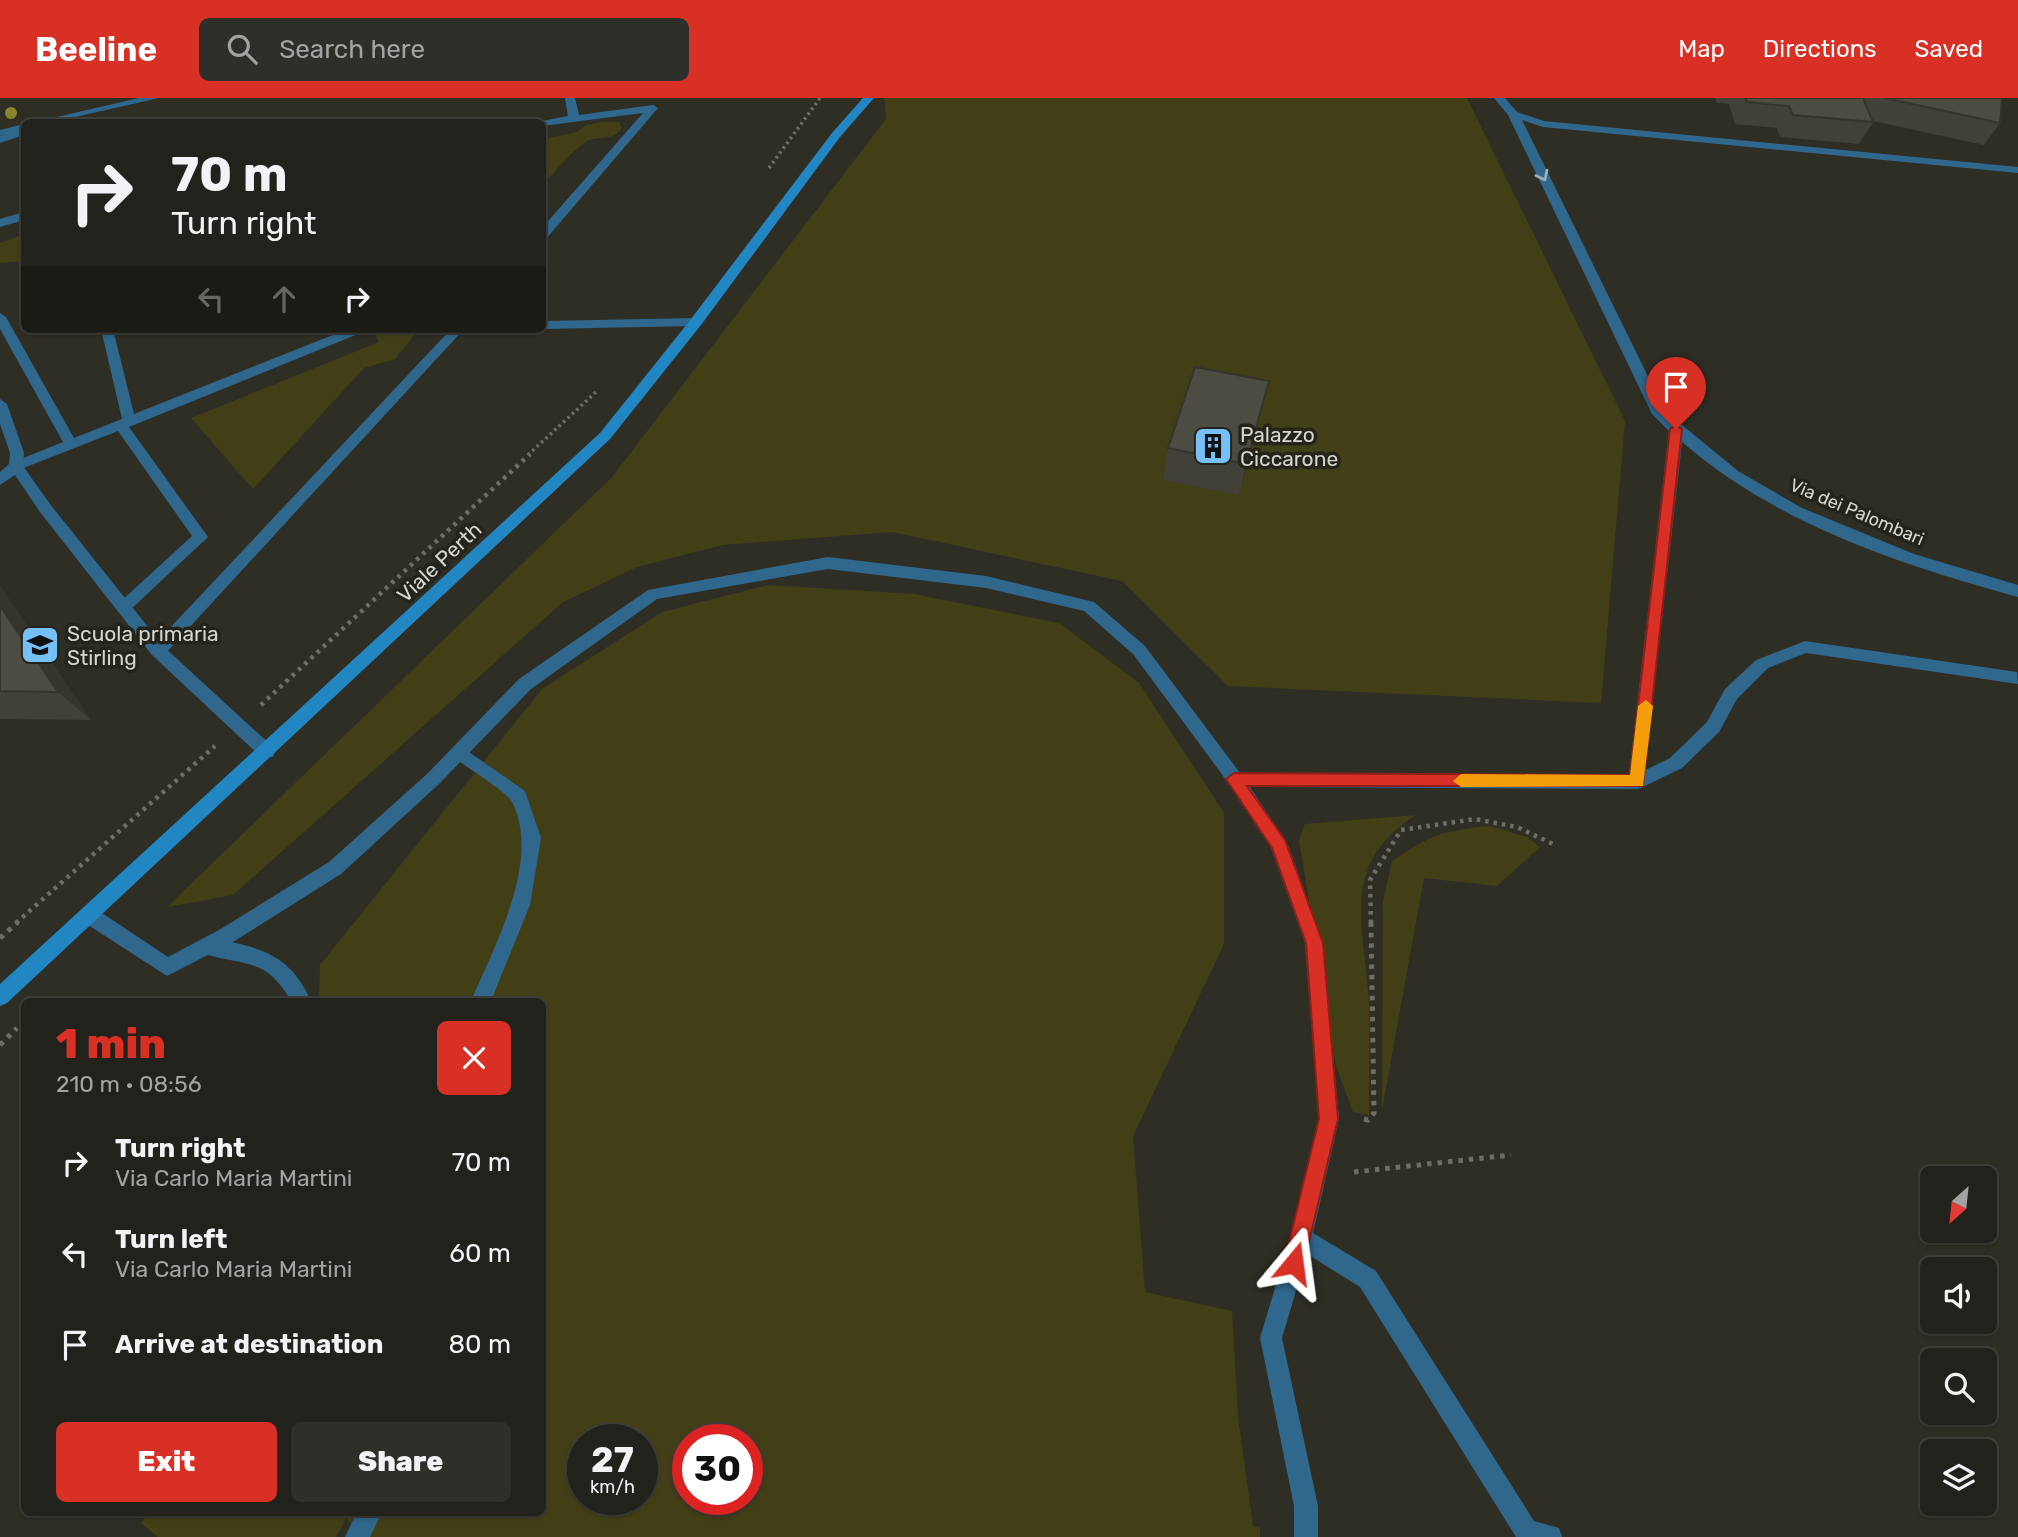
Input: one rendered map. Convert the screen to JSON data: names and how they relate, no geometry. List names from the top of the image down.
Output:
{
  "streets": {
    "main road": ["Viale Perth"],
    "street": ["Via dei Palombari"]
  },
  "one_way": ["Via dei Palombari"],
  "places": {
    "building": ["Palazzo Ciccarone"],
    "school or university": ["Scuola primaria Stirling"]
  },
  "north": "bottom left",
  "page": {
    "header": "Beeline",
    "search": "Search here",
    "nav": ["Map", "Directions", "Saved"],
    "turn": ["70 m", "Turn right"],
    "heading": ["1 min", "210 m · 08:56"],
    "list": [
      {
        "name": "Turn right",
        "note": "Via Carlo Maria Martini",
        "value": "70 m"
      },
      {
        "name": "Turn left",
        "note": "Via Carlo Maria Martini",
        "value": "60 m"
      },
      {
        "name": "Arrive at destination",
        "value": "80 m"
      }
    ],
    "buttons": ["Exit", "Share"],
    "speed": "27 km/h",
    "limit": "30"
  }
}
